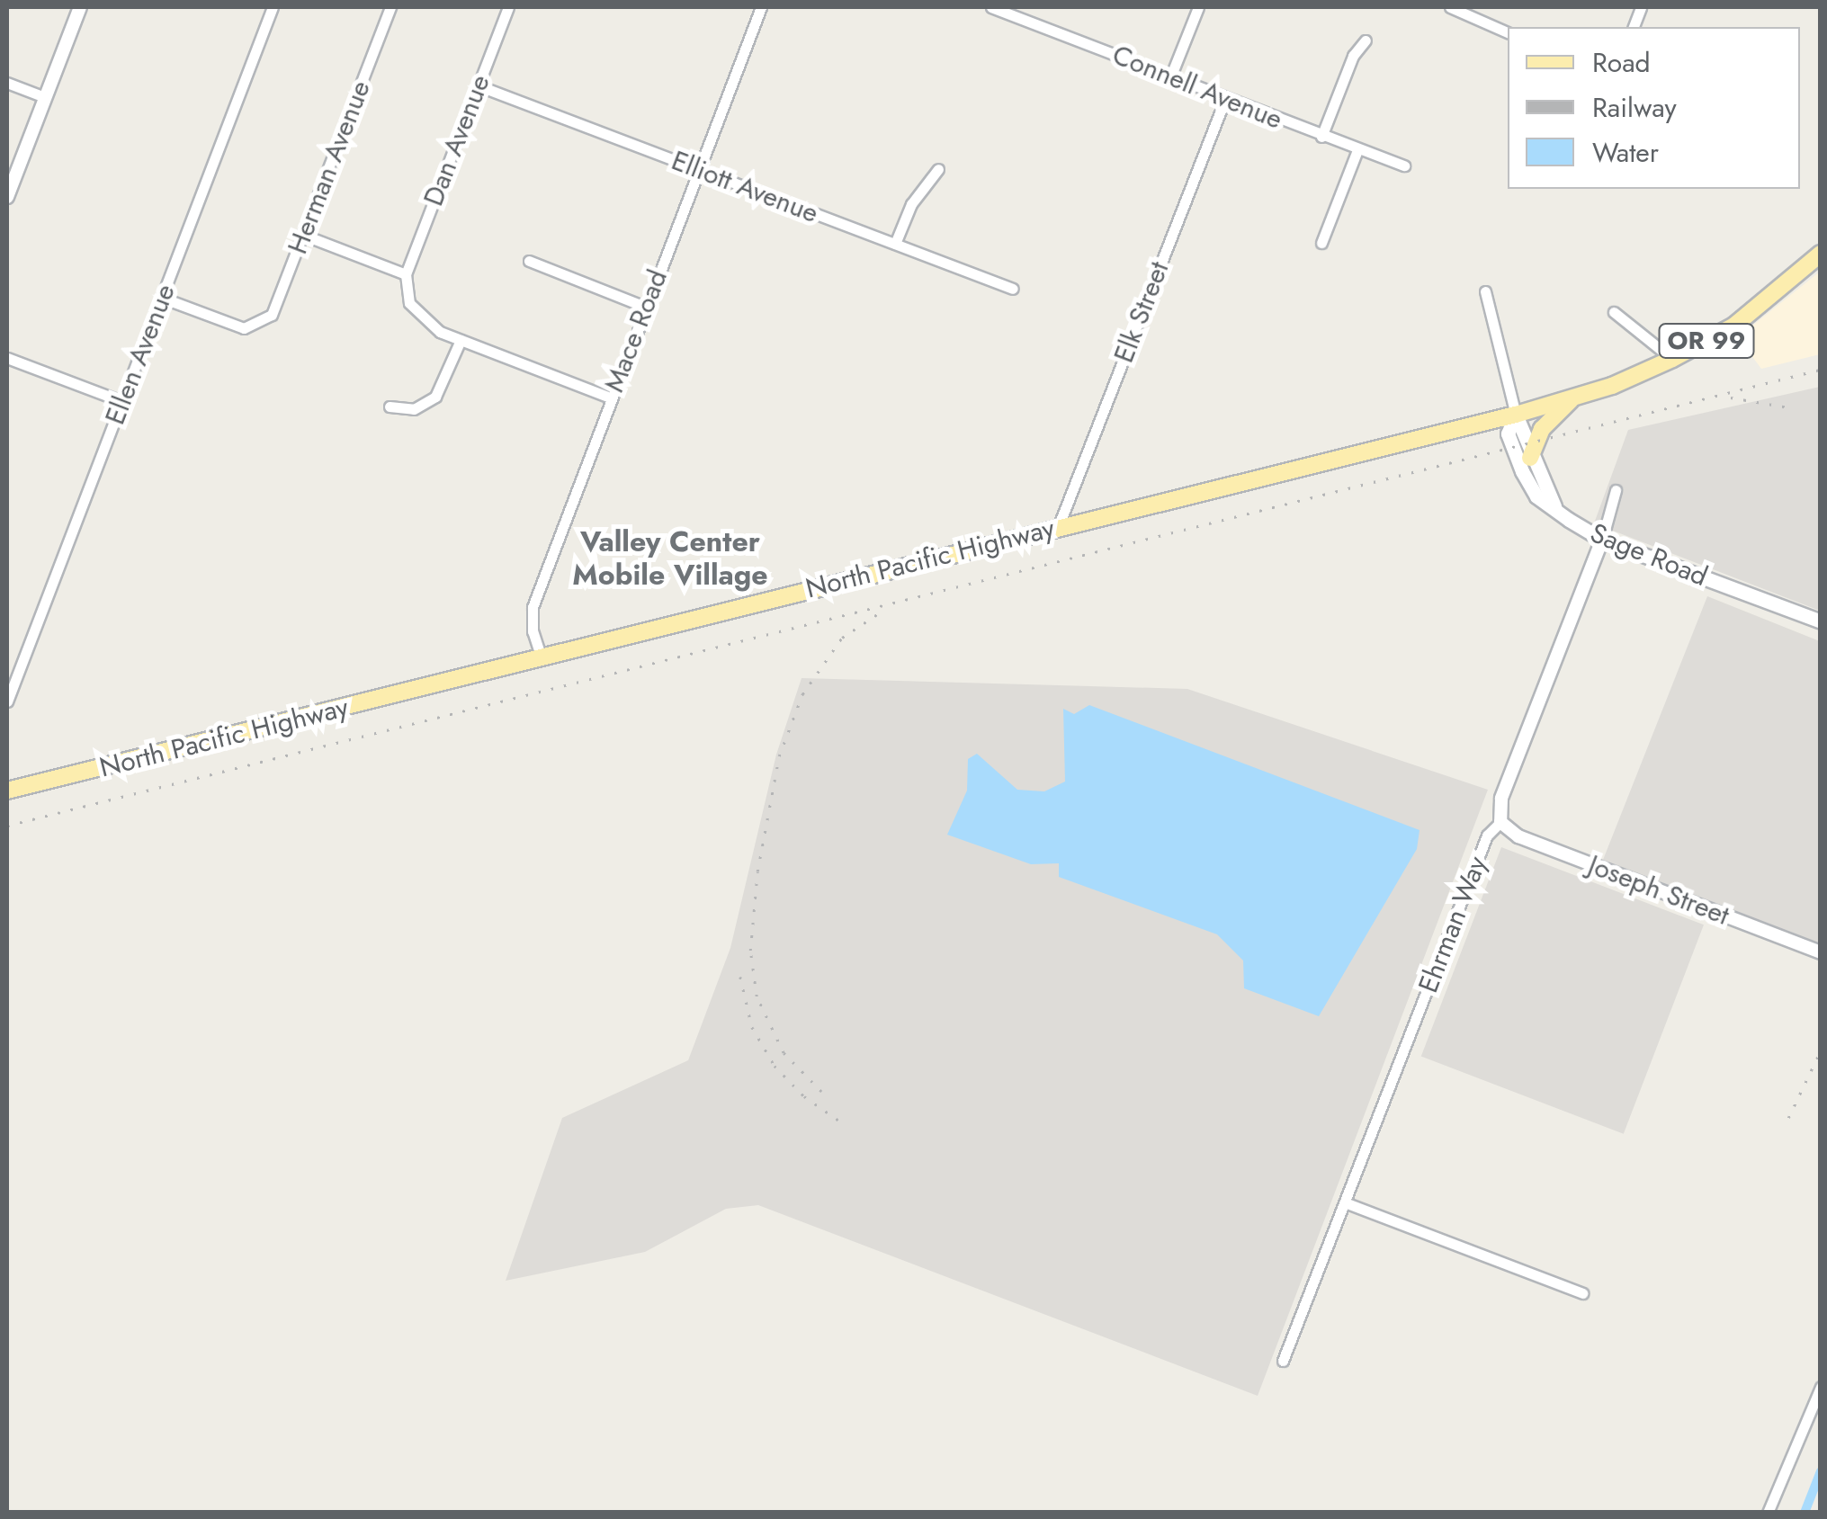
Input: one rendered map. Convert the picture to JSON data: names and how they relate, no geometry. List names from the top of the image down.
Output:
{
  "streets": {
    "main road": ["OR 99", "Sage Road", "North Pacific Highway"],
    "street": [
      "Connell Avenue",
      "Dan Avenue",
      "Herman Avenue",
      "Elliott Avenue",
      "Elk Street",
      "Mace Road",
      "Ellen Avenue",
      "Joseph Street",
      "Ehrman Way"
    ]
  },
  "crossings": [
    ["Connell Avenue", "Elk Street"],
    ["Dan Avenue", "Elliott Avenue"],
    ["Herman Avenue", "Ellen Avenue"],
    ["Elliott Avenue", "Mace Road"],
    ["Elk Street", "North Pacific Highway"],
    ["Mace Road", "North Pacific Highway"],
    ["Sage Road", "North Pacific Highway"],
    ["Sage Road", "Ehrman Way"],
    ["Joseph Street", "Ehrman Way"]
  ],
  "districts": ["Valley Center Mobile Village"],
  "legend": ["Road", "Railway", "Water"]
}
